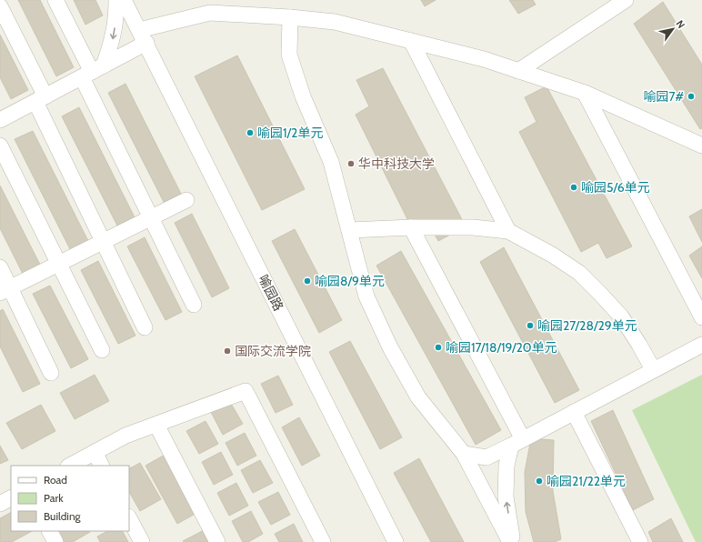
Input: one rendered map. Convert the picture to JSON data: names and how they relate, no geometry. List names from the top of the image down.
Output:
{
  "streets": {
    "street": ["喻园路"]
  },
  "places": [
    "喻园7#",
    "喻园1/2单元",
    "华中科技大学",
    "喻园5/6单元",
    "喻园8/9单元",
    "喻园27/28/29单元",
    "喻园17/18/19/20单元",
    "国际交流学院",
    "喻园21/22单元"
  ],
  "legend": ["Road", "Park", "Building"],
  "north": "top right"
}
